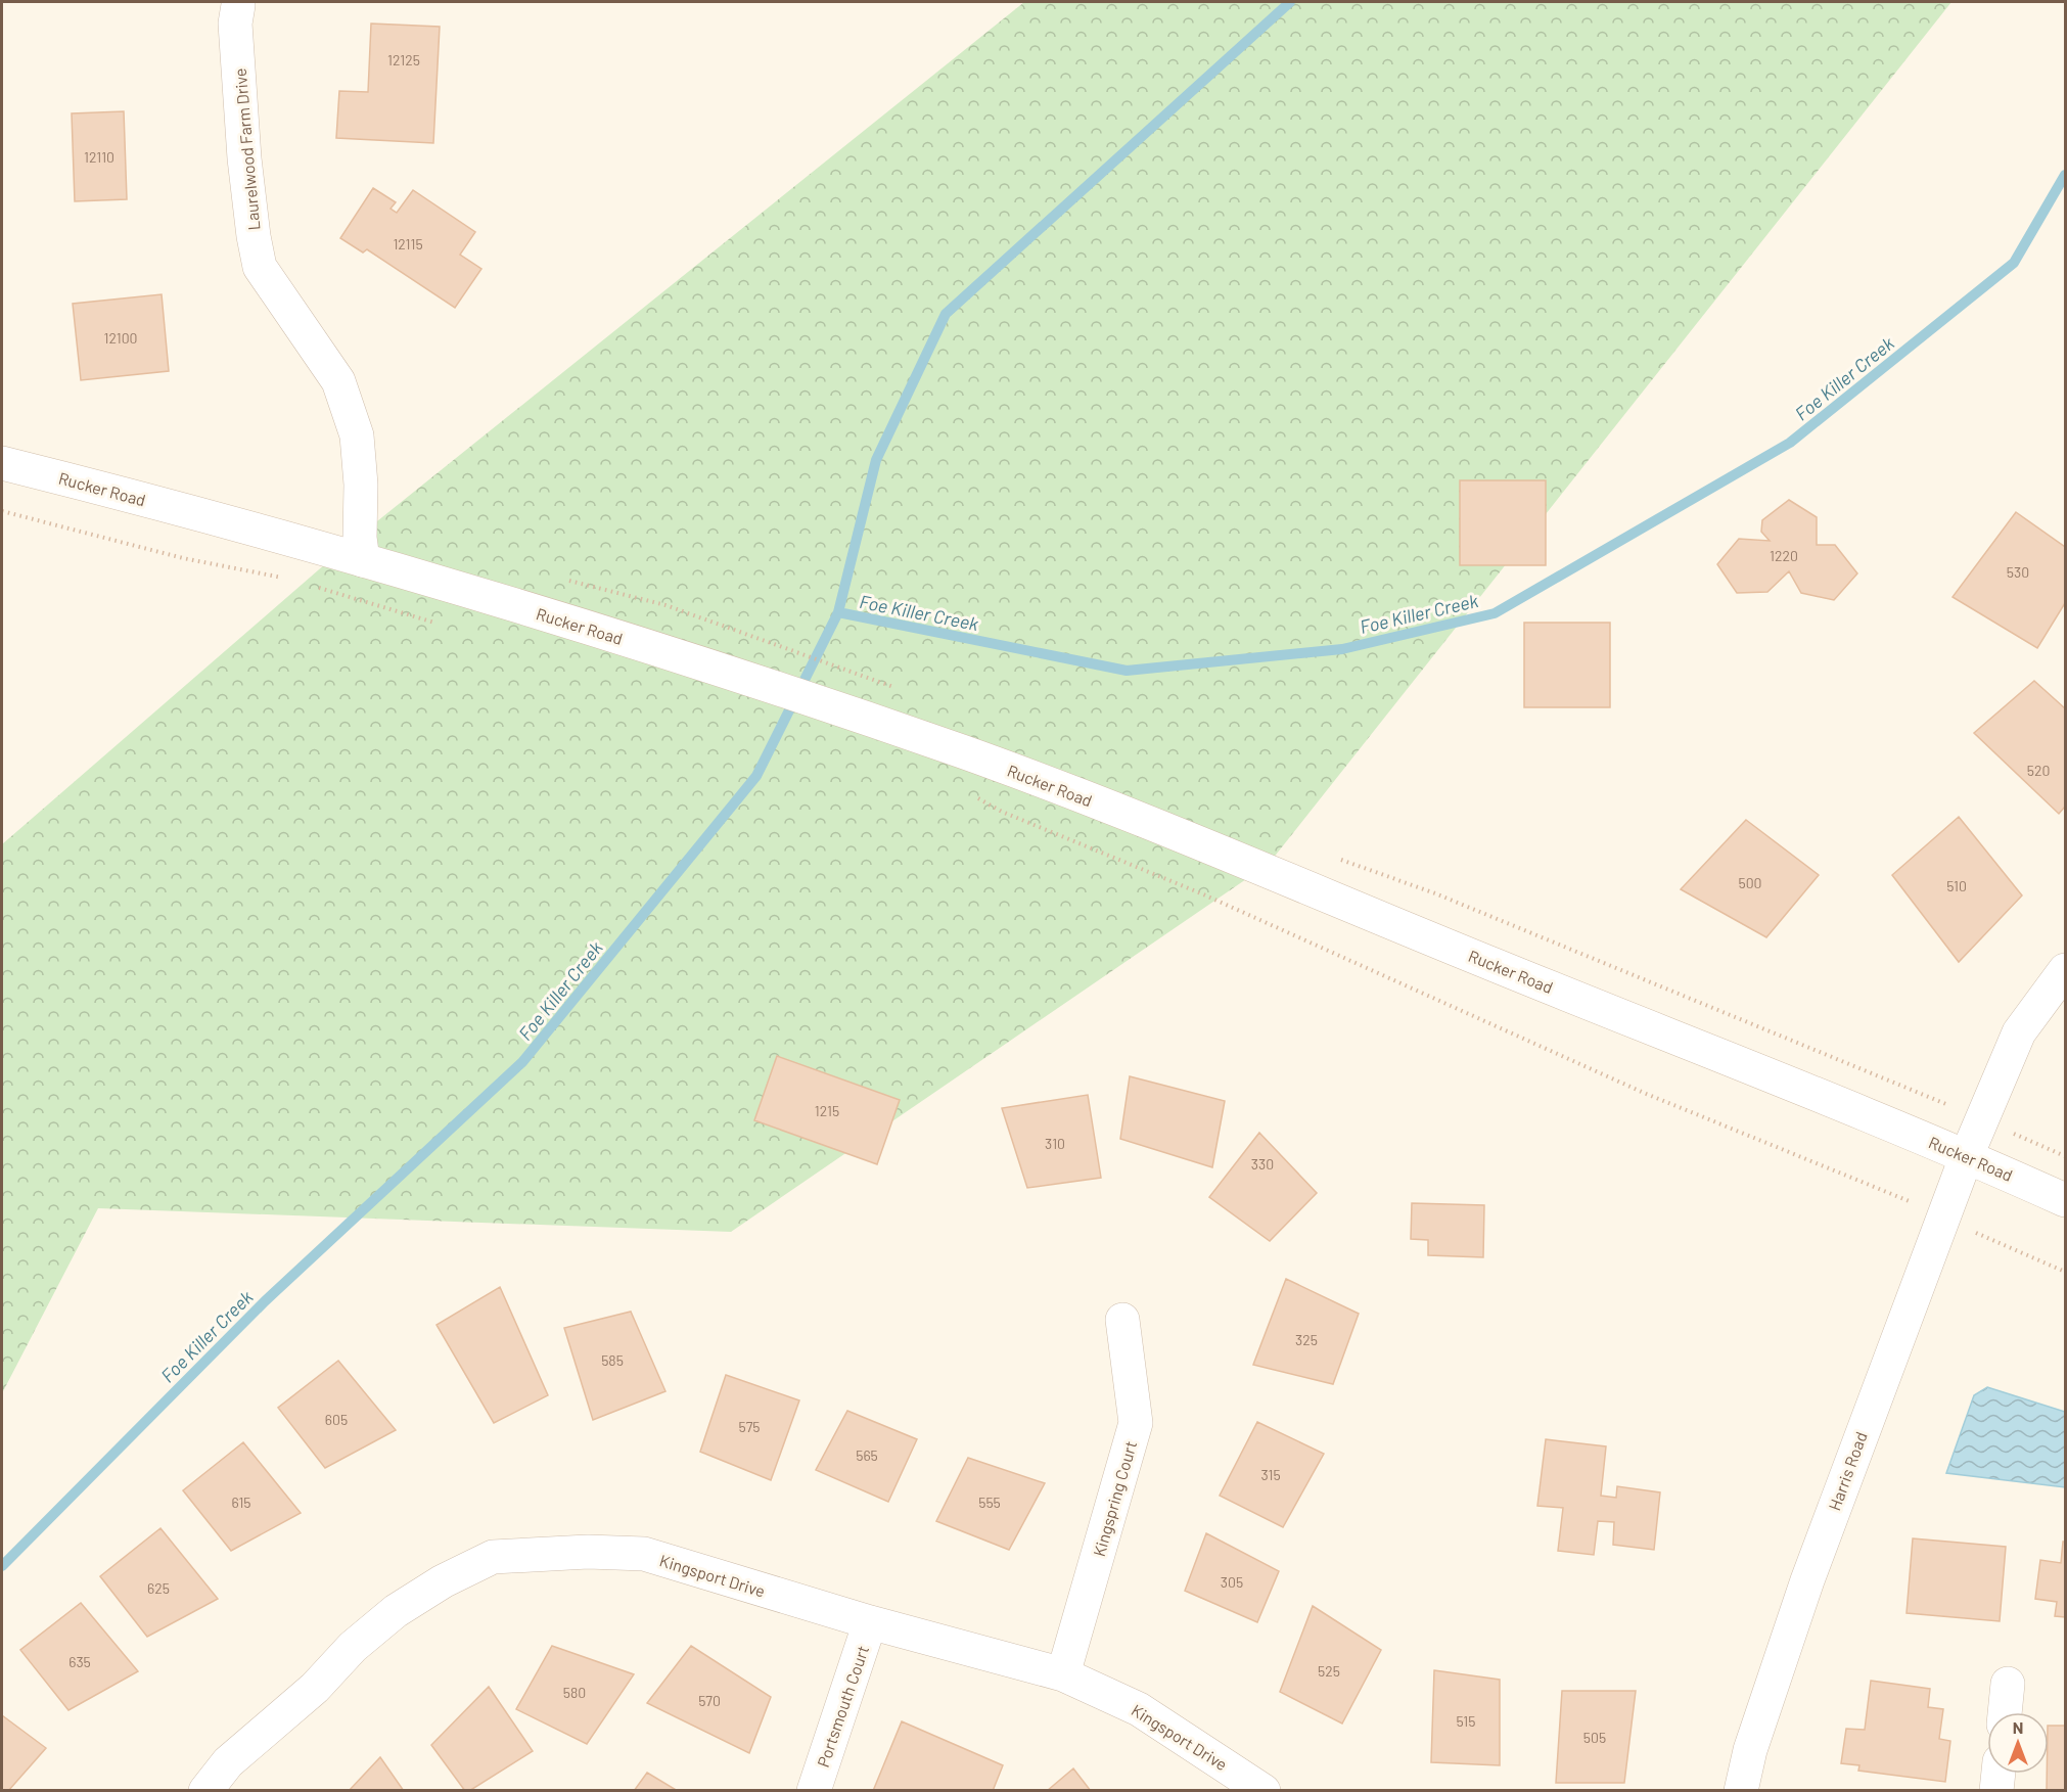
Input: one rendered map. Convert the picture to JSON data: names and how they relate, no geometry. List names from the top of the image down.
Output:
{
  "streets": {
    "street": [
      "Laurelwood Farm Drive",
      "Rucker Road",
      "Harris Road",
      "Kingspring Court",
      "Kingsport Drive",
      "Portsmouth Court"
    ]
  },
  "crossings": [
    ["Laurelwood Farm Drive", "Rucker Road"],
    ["Rucker Road", "Harris Road"],
    ["Kingspring Court", "Kingsport Drive"],
    ["Kingsport Drive", "Portsmouth Court"]
  ],
  "water": ["Foe Killer Creek"],
  "house_numbers": [
    "12125",
    "12110",
    "12115",
    "12100",
    "1220",
    "530",
    "520",
    "500",
    "510",
    "1215",
    "310",
    "330",
    "325",
    "585",
    "605",
    "575",
    "565",
    "315",
    "615",
    "555",
    "305",
    "625",
    "635",
    "525",
    "580",
    "570",
    "515",
    "505"
  ],
  "north": "top"
}
